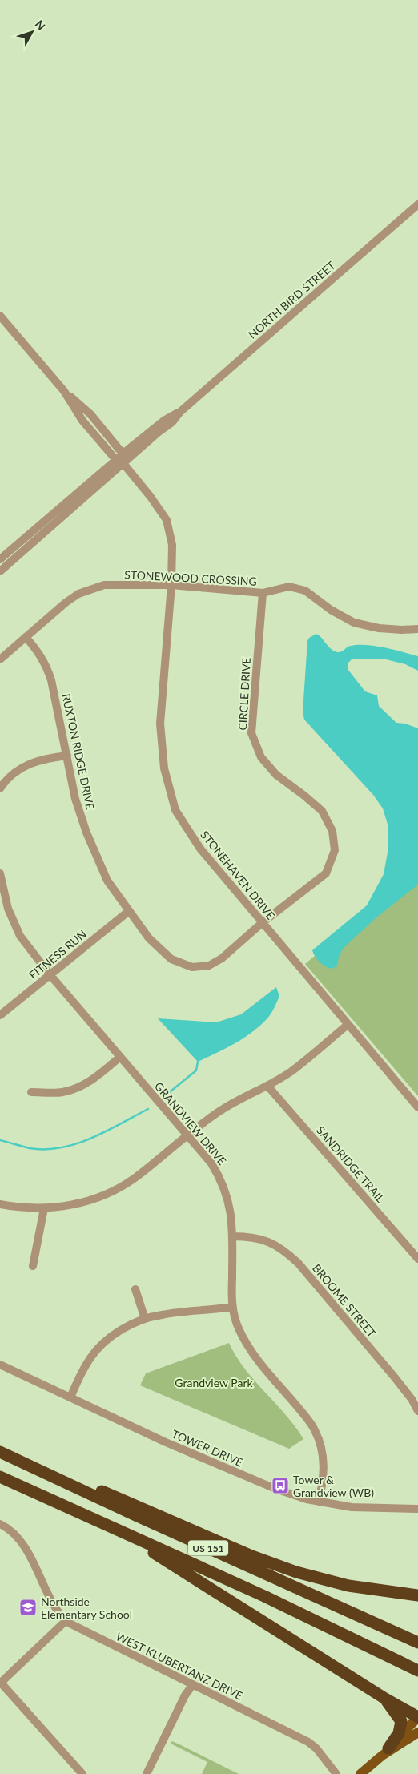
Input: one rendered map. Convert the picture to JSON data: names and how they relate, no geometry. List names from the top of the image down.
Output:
{
  "streets": {
    "highway": ["US 151"],
    "street": [
      "NORTH BIRD STREET",
      "STONEWOOD CROSSING",
      "CIRCLE DRIVE",
      "RUXTON RIDGE DRIVE",
      "STONEHAVEN DRIVE",
      "FITNESS RUN",
      "GRANDVIEW DRIVE",
      "SANDRIDGE TRAIL",
      "BROOME STREET",
      "TOWER DRIVE",
      "WEST KLUBERTANZ DRIVE"
    ]
  },
  "crossings": [
    ["NORTH BIRD STREET", "STONEHAVEN DRIVE"],
    ["STONEWOOD CROSSING", "CIRCLE DRIVE"],
    ["STONEWOOD CROSSING", "RUXTON RIDGE DRIVE"],
    ["STONEWOOD CROSSING", "STONEHAVEN DRIVE"],
    ["CIRCLE DRIVE", "RUXTON RIDGE DRIVE"],
    ["CIRCLE DRIVE", "STONEHAVEN DRIVE"],
    ["RUXTON RIDGE DRIVE", "STONEHAVEN DRIVE"],
    ["RUXTON RIDGE DRIVE", "FITNESS RUN"],
    ["FITNESS RUN", "GRANDVIEW DRIVE"],
    ["GRANDVIEW DRIVE", "BROOME STREET"],
    ["GRANDVIEW DRIVE", "TOWER DRIVE"]
  ],
  "parks": ["Grandview Park"],
  "places": {
    "bus stop": ["Tower & Grandview (WB)"],
    "school or university": ["Northside Elementary School"]
  },
  "north": "top right"
}
